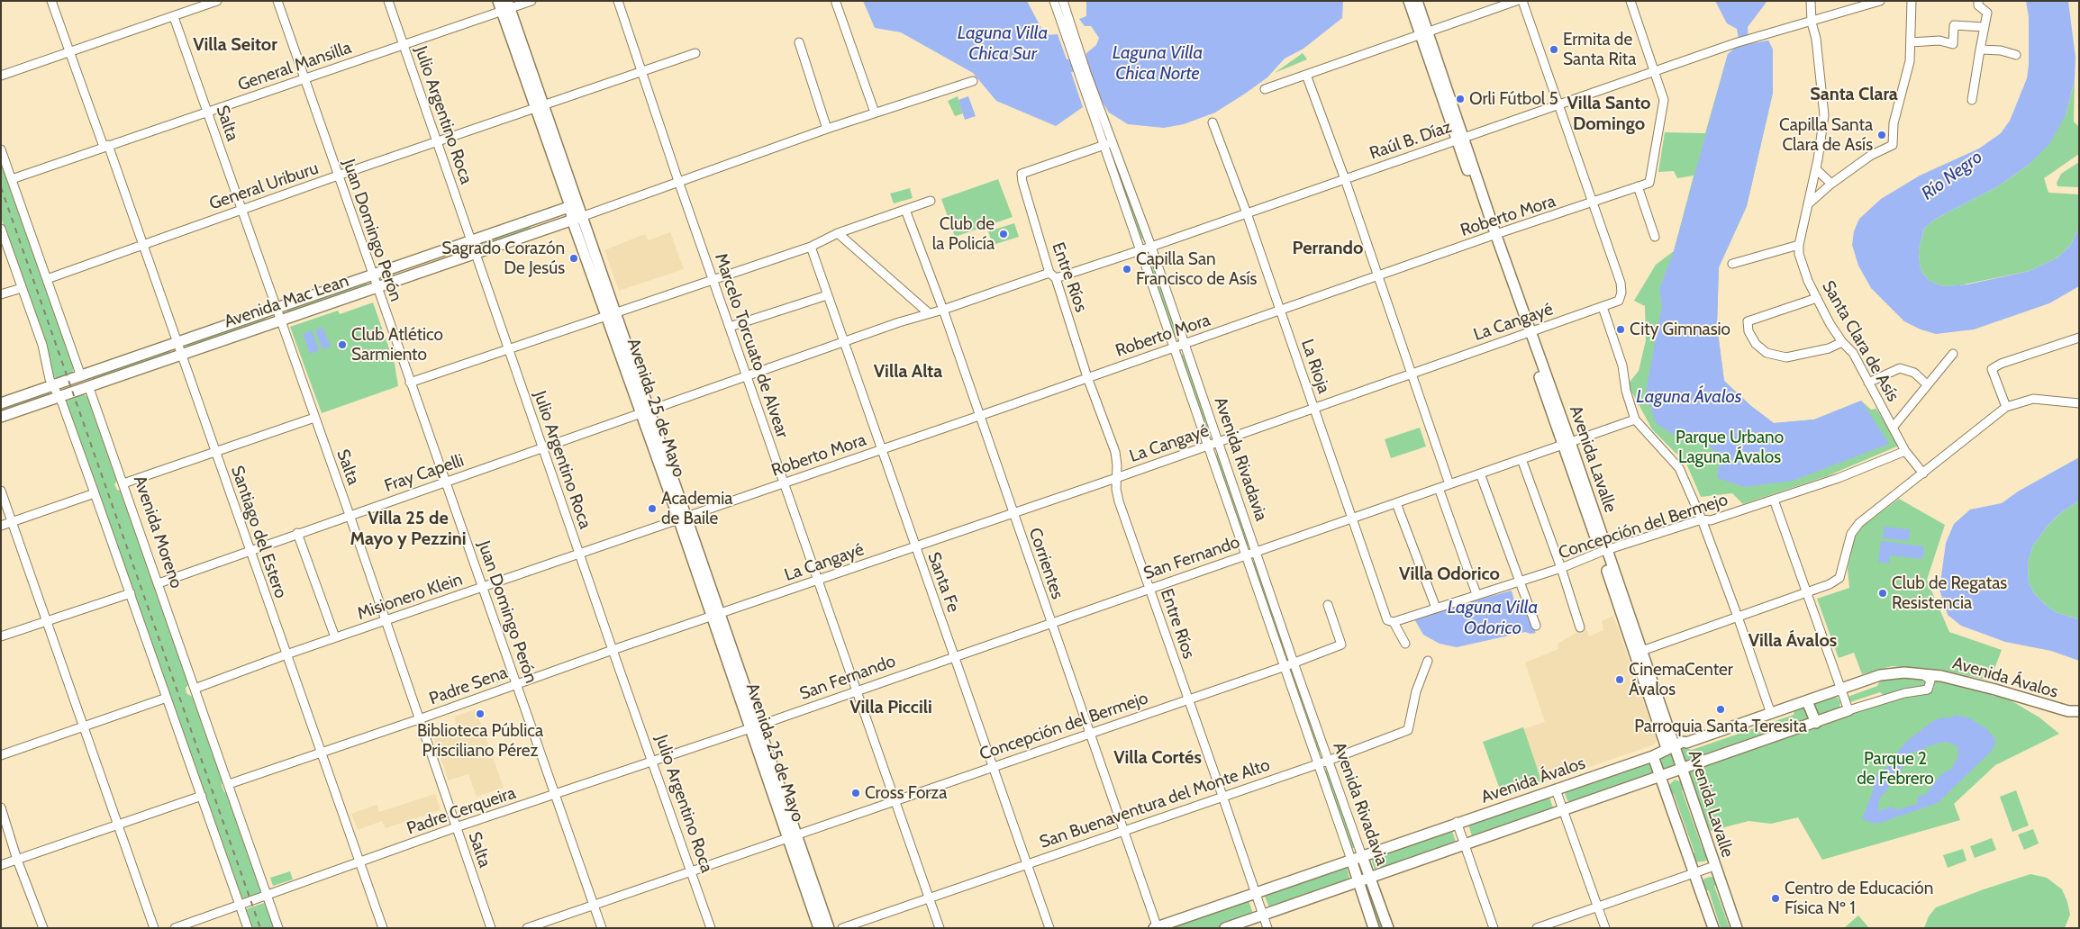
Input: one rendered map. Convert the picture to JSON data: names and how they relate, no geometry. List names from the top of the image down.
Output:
{
  "streets": {
    "main road": [
      "Avenida Mac Lean",
      "Avenida 25 de Mayo",
      "Avenida Rivadavia",
      "Avenida Lavalle",
      "Avenida Moreno",
      "Avenida Ávalos"
    ],
    "street": [
      "General Mansilla",
      "Julio Argentino Roca",
      "Salta",
      "Raúl B. Díaz",
      "General Uriburu",
      "Roberto Mora",
      "Juan Domingo Perón",
      "Entre Ríos",
      "La Cangayé",
      "Santa Clara de Asís",
      "Marcelo Torcuato de Alvear",
      "La Rioja",
      "Fray Capelli",
      "Concepción del Bermejo",
      "Santiago del Estero",
      "San Fernando",
      "Corrientes",
      "Santa Fe",
      "Misionero Klein",
      "Padre Sena",
      "San Buenaventura del Monte Alto",
      "Padre Cerqueira"
    ]
  },
  "crossings": [
    ["General Mansilla", "Julio Argentino Roca"],
    ["General Mansilla", "Salta"],
    ["General Mansilla", "Juan Domingo Perón"],
    ["General Mansilla", "Avenida 25 de Mayo"],
    ["General Mansilla", "Avenida Moreno"],
    ["General Mansilla", "Santiago del Estero"],
    ["Julio Argentino Roca", "General Uriburu"],
    ["Julio Argentino Roca", "Avenida Mac Lean"],
    ["Julio Argentino Roca", "Fray Capelli"],
    ["Julio Argentino Roca", "Concepción del Bermejo"],
    ["Julio Argentino Roca", "Misionero Klein"],
    ["Julio Argentino Roca", "Padre Sena"],
    ["Julio Argentino Roca", "Padre Cerqueira"],
    ["Salta", "General Uriburu"],
    ["Salta", "Avenida Mac Lean"],
    ["Salta", "Fray Capelli"],
    ["Salta", "Misionero Klein"],
    ["Salta", "Padre Sena"],
    ["Salta", "Padre Cerqueira"],
    ["Raúl B. Díaz", "Roberto Mora"],
    ["Raúl B. Díaz", "Entre Ríos"],
    ["Raúl B. Díaz", "Santa Clara de Asís"],
    ["Raúl B. Díaz", "Marcelo Torcuato de Alvear"],
    ["Raúl B. Díaz", "La Rioja"],
    ["Raúl B. Díaz", "Avenida 25 de Mayo"],
    ["Raúl B. Díaz", "Avenida Rivadavia"],
    ["Raúl B. Díaz", "Avenida Lavalle"],
    ["Raúl B. Díaz", "Fray Capelli"],
    ["Raúl B. Díaz", "Corrientes"],
    ["Raúl B. Díaz", "Santa Fe"],
    ["General Uriburu", "Juan Domingo Perón"],
    ["General Uriburu", "Marcelo Torcuato de Alvear"],
    ["General Uriburu", "Avenida 25 de Mayo"],
    ["General Uriburu", "Avenida Moreno"],
    ["General Uriburu", "Santiago del Estero"],
    ["Roberto Mora", "Entre Ríos"],
    ["Roberto Mora", "La Cangayé"],
    ["Roberto Mora", "Marcelo Torcuato de Alvear"],
    ["Roberto Mora", "La Rioja"],
    ["Roberto Mora", "Avenida 25 de Mayo"],
    ["Roberto Mora", "Avenida Rivadavia"],
    ["Roberto Mora", "Avenida Lavalle"],
    ["Roberto Mora", "Corrientes"],
    ["Roberto Mora", "Santa Fe"],
    ["Roberto Mora", "Misionero Klein"],
    ["Juan Domingo Perón", "Avenida Mac Lean"],
    ["Juan Domingo Perón", "Fray Capelli"],
    ["Juan Domingo Perón", "Concepción del Bermejo"],
    ["Juan Domingo Perón", "Misionero Klein"],
    ["Juan Domingo Perón", "Padre Sena"],
    ["Juan Domingo Perón", "Padre Cerqueira"],
    ["Entre Ríos", "La Cangayé"],
    ["Entre Ríos", "Avenida Rivadavia"],
    ["Entre Ríos", "Concepción del Bermejo"],
    ["Entre Ríos", "San Fernando"],
    ["Entre Ríos", "Avenida Ávalos"],
    ["Entre Ríos", "San Buenaventura del Monte Alto"],
    ["Avenida Mac Lean", "Avenida 25 de Mayo"],
    ["Avenida Mac Lean", "Avenida Moreno"],
    ["Avenida Mac Lean", "Santiago del Estero"],
    ["La Cangayé", "Marcelo Torcuato de Alvear"],
    ["La Cangayé", "La Rioja"],
    ["La Cangayé", "Avenida 25 de Mayo"],
    ["La Cangayé", "Avenida Rivadavia"],
    ["La Cangayé", "Avenida Lavalle"],
    ["La Cangayé", "Corrientes"],
    ["La Cangayé", "Santa Fe"],
    ["La Cangayé", "Padre Sena"],
    ["Santa Clara de Asís", "Concepción del Bermejo"],
    ["Marcelo Torcuato de Alvear", "Concepción del Bermejo"],
    ["Marcelo Torcuato de Alvear", "San Fernando"],
    ["Marcelo Torcuato de Alvear", "San Buenaventura del Monte Alto"],
    ["La Rioja", "Concepción del Bermejo"],
    ["La Rioja", "San Fernando"],
    ["Avenida 25 de Mayo", "Fray Capelli"],
    ["Avenida 25 de Mayo", "Concepción del Bermejo"],
    ["Avenida 25 de Mayo", "San Fernando"],
    ["Avenida 25 de Mayo", "Misionero Klein"],
    ["Avenida 25 de Mayo", "Padre Sena"],
    ["Avenida 25 de Mayo", "Padre Cerqueira"],
    ["Avenida Rivadavia", "Concepción del Bermejo"],
    ["Avenida Rivadavia", "San Fernando"],
    ["Avenida Rivadavia", "Avenida Ávalos"],
    ["Avenida Rivadavia", "San Buenaventura del Monte Alto"],
    ["Avenida Lavalle", "Concepción del Bermejo"],
    ["Avenida Lavalle", "San Fernando"],
    ["Avenida Lavalle", "Avenida Ávalos"],
    ["Fray Capelli", "Avenida Moreno"],
    ["Fray Capelli", "Santiago del Estero"],
    ["Concepción del Bermejo", "Corrientes"],
    ["Concepción del Bermejo", "Santa Fe"],
    ["Avenida Moreno", "Misionero Klein"],
    ["Avenida Moreno", "Padre Sena"],
    ["Avenida Moreno", "Padre Cerqueira"],
    ["Santiago del Estero", "Misionero Klein"],
    ["Santiago del Estero", "Padre Sena"],
    ["Santiago del Estero", "Padre Cerqueira"],
    ["San Fernando", "Corrientes"],
    ["San Fernando", "Santa Fe"],
    ["San Fernando", "Padre Cerqueira"],
    ["Corrientes", "Avenida Ávalos"],
    ["Corrientes", "San Buenaventura del Monte Alto"],
    ["Santa Fe", "San Buenaventura del Monte Alto"]
  ],
  "districts": [
    "Villa Seitor",
    "Santa Clara",
    "Villa Santo Domingo",
    "Perrando",
    "Villa Alta",
    "Villa 25 de Mayo y Pezzini",
    "Villa Odorico",
    "Villa Ávalos",
    "Villa Piccili",
    "Villa Cortés"
  ],
  "water": [
    "Laguna Villa Chica Sur",
    "Laguna Villa Chica Norte",
    "Río Negro",
    "Laguna Ávalos",
    "Laguna Villa Odorico"
  ],
  "parks": ["Parque Urbano Laguna Ávalos", "Parque 2 de Febrero"],
  "places": [
    "Ermita de Santa Rita",
    "Orli Fútbol 5",
    "Capilla Santa Clara de Asís",
    "Club de la Policía",
    "Sagrado Corazón De Jesús",
    "Capilla San Francisco de Asís",
    "City Gimnasio",
    "Club Atlético Sarmiento",
    "Academia de Baile",
    "Club de Regatas Resistencia",
    "CinemaCenter Ávalos",
    "Parroquia Santa Teresita",
    "Biblioteca Pública Prisciliano Pérez",
    "Cross Forza",
    "Centro de Educación Física Nº 1"
  ]
}
